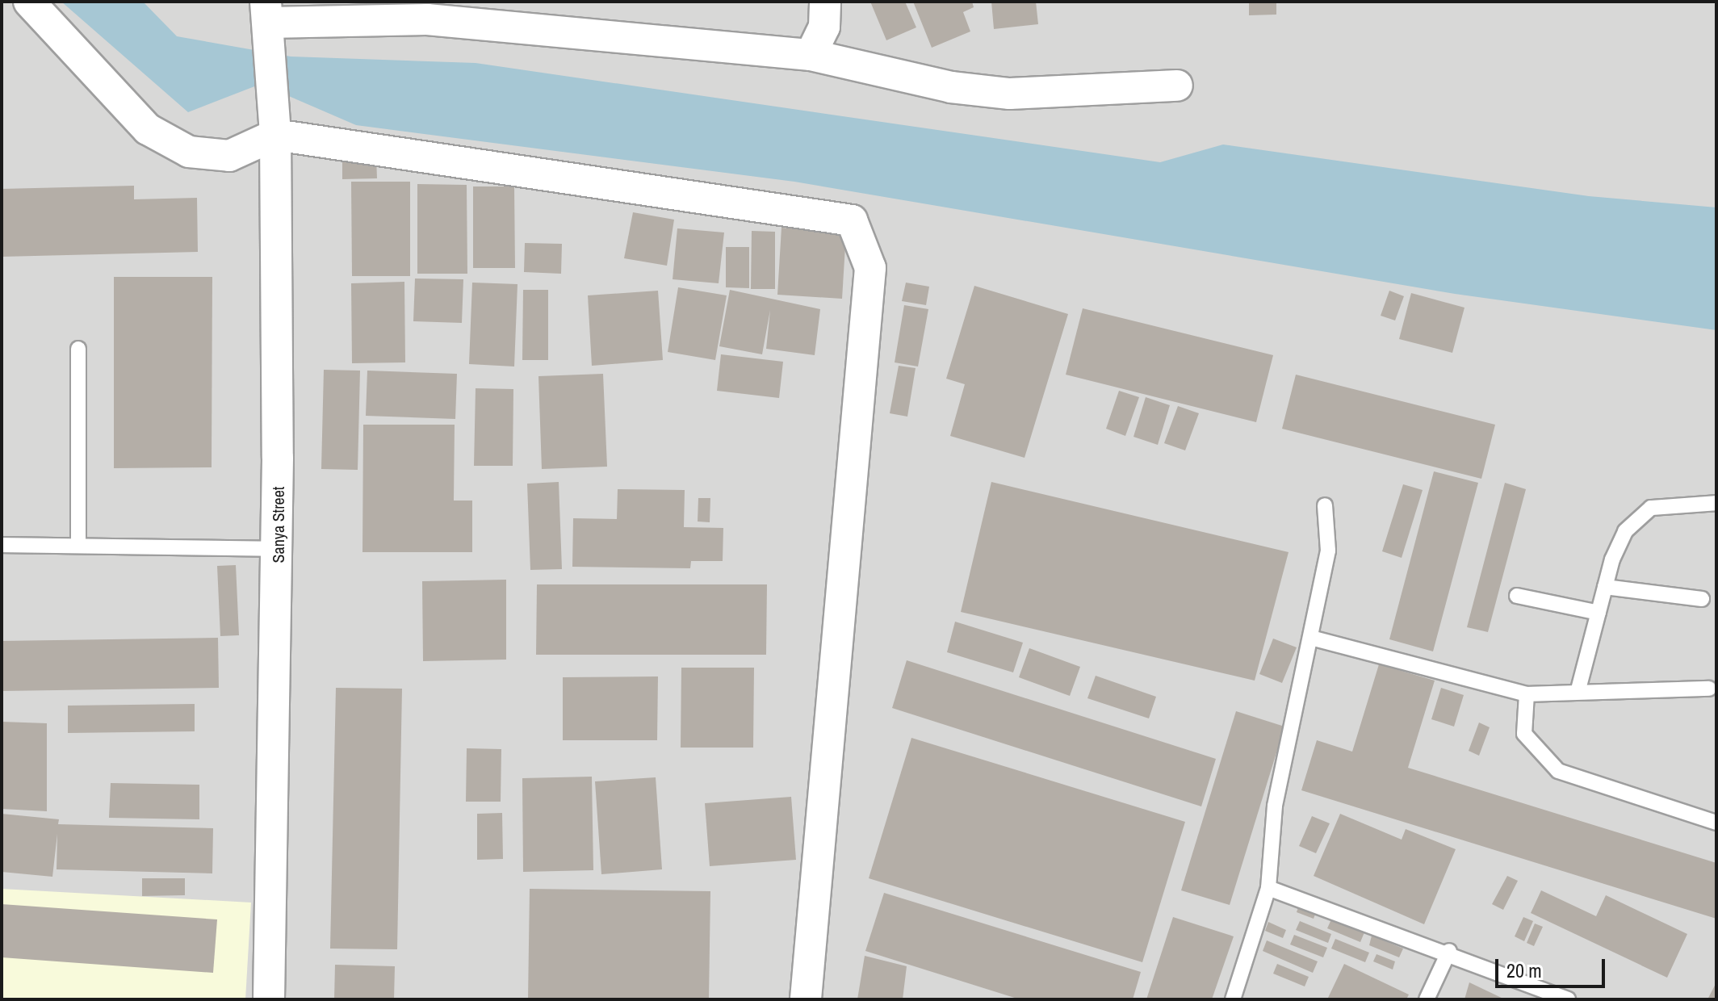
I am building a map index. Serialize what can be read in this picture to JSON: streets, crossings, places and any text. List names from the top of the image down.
{
  "streets": {
    "street": ["Sanya Street"]
  },
  "scale_bar": "20 m"
}
